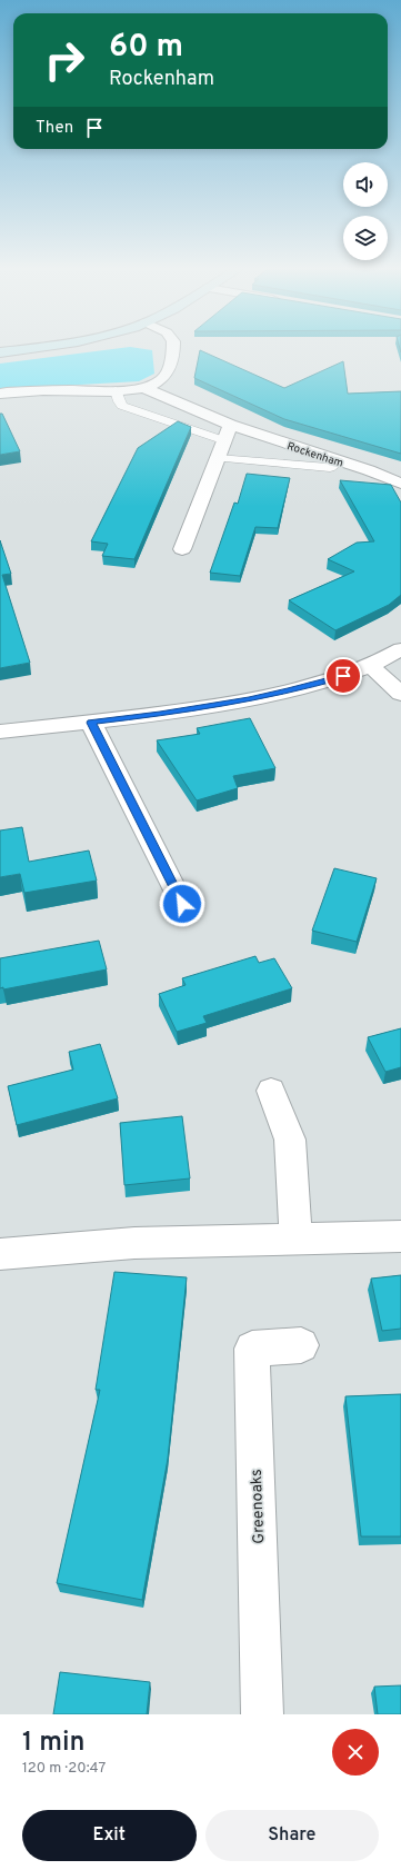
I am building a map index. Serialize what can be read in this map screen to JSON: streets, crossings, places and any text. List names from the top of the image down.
{
  "streets": {
    "street": ["Rockenham", "Greenoaks"]
  },
  "page": {
    "turn": ["60 m", "Rockenham"],
    "then": "Then",
    "heading": ["1 min", "120 m · 20:47"],
    "buttons": ["Exit", "Share"]
  }
}
